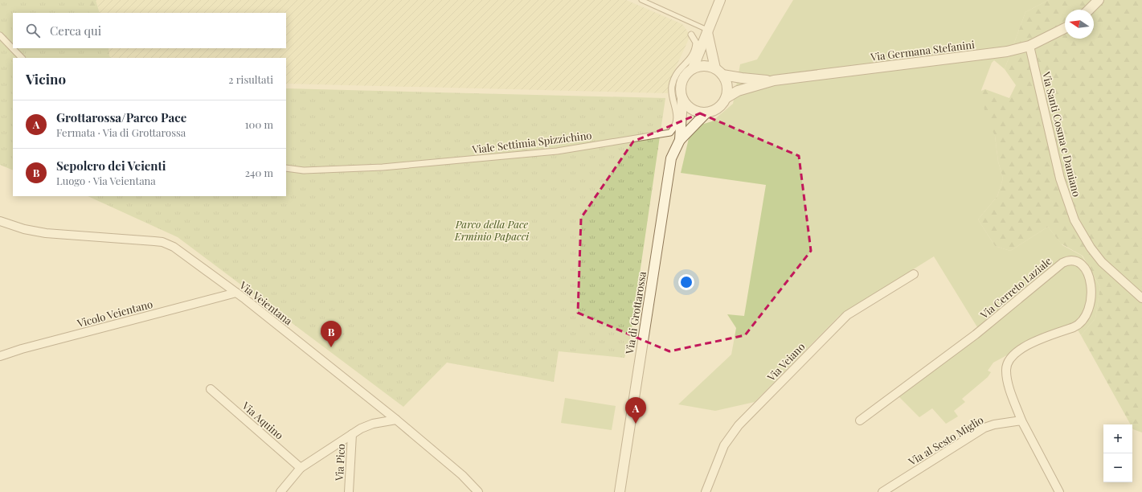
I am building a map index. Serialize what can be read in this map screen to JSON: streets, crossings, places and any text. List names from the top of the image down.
{
  "streets": {
    "street": [
      "Via Germana Stefanini",
      "Via Santi Cosma e Damiano",
      "Viale Settimia Spizzichino",
      "Via Cerreto Laziale",
      "Via Veientana",
      "Via di Grottarossa",
      "Vicolo Veientano",
      "Via Veiano",
      "Via Aquino",
      "Via al Sesto Miglio",
      "Via Pico"
    ]
  },
  "crossings": [
    ["Via Germana Stefanini", "Via Santi Cosma e Damiano"],
    ["Via Germana Stefanini", "Via di Grottarossa"],
    ["Via Cerreto Laziale", "Via al Sesto Miglio"],
    ["Via Veientana", "Vicolo Veientano"]
  ],
  "parks": ["Parco della Pace Erminio Papacci"],
  "north": "left",
  "page": {
    "search": "Cerca qui",
    "heading": ["Vicino", "2 risultati"],
    "list": [
      {
        "mark": "A",
        "name": "Grottarossa/Parco Pace",
        "note": "Fermata · Via di Grottarossa",
        "value": "100 m"
      },
      {
        "mark": "B",
        "name": "Sepolcro dei Veienti",
        "note": "Luogo · Via Veientana",
        "value": "240 m"
      }
    ],
    "pins": ["B", "A"],
    "map_buttons": ["+", "−"]
  }
}
